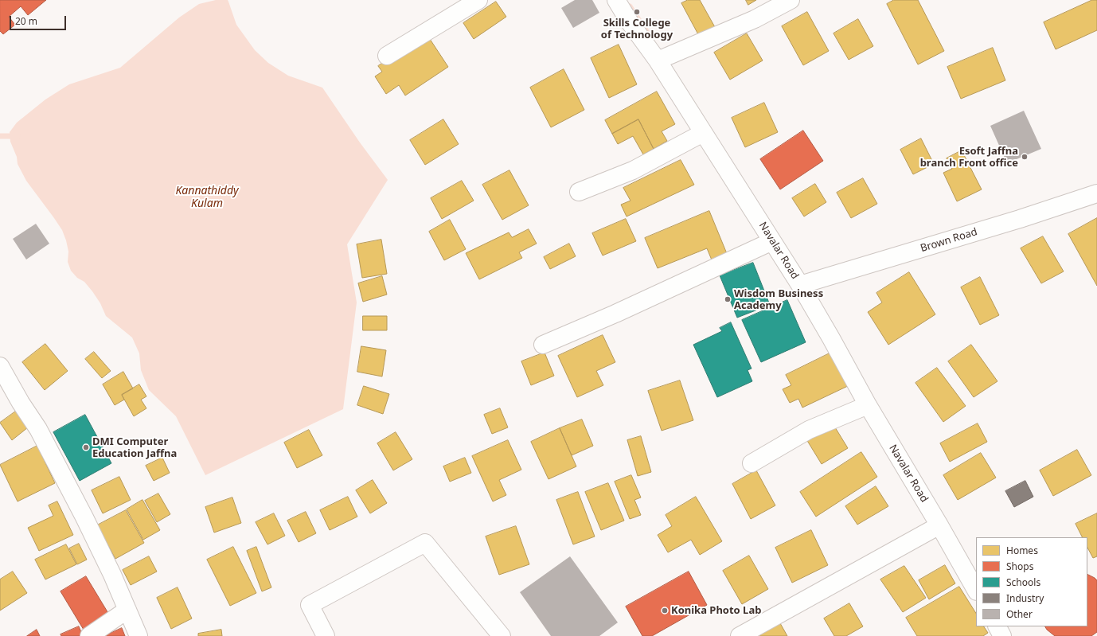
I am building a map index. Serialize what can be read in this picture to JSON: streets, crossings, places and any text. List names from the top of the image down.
{
  "streets": {
    "street": ["Brown Road", "Navalar Road"]
  },
  "crossings": [
    ["Brown Road", "Navalar Road"]
  ],
  "water": ["Kannathiddy Kulam"],
  "places": [
    "Skills College of Technology",
    "Esoft Jaffna branch Front office",
    "Wisdom Business Academy",
    "DMI Computer Education Jaffna",
    "Konika Photo Lab"
  ],
  "legend": [
    "Homes",
    "Shops",
    "Schools",
    "Industry",
    "Other"
  ],
  "scale_bar": "20 m"
}
